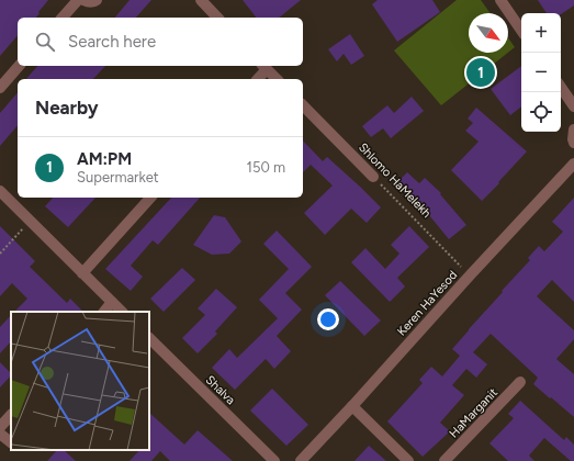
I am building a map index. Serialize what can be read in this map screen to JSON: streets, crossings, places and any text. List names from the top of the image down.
{
  "streets": {
    "street": [
      "Shlomo HaMelekh",
      "Keren HaYesod",
      "Shalva",
      "HaMarganit"
    ]
  },
  "crossings": [
    ["Shlomo HaMelekh", "Keren HaYesod"]
  ],
  "north": "bottom right",
  "page": {
    "map_buttons": ["+", "−"],
    "search": "Search here",
    "pins": "1",
    "heading": "Nearby",
    "list": [
      {
        "mark": "1",
        "name": "AM:PM",
        "note": "Supermarket",
        "value": "150 m"
      }
    ]
  }
}
